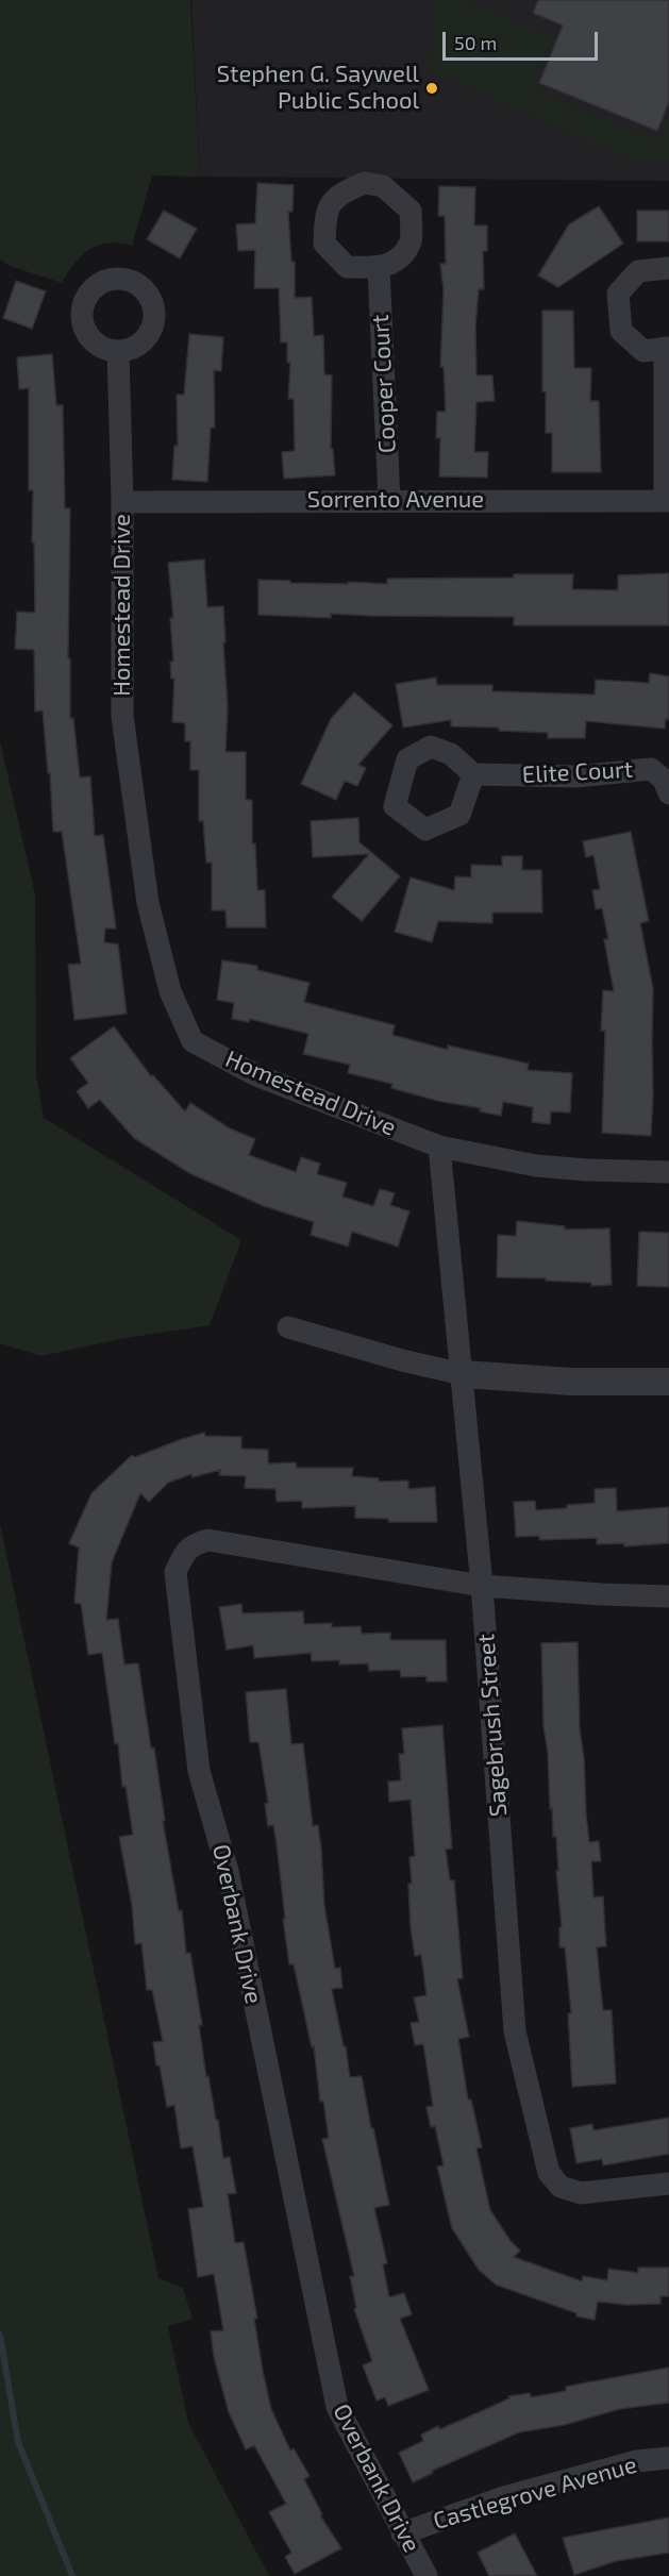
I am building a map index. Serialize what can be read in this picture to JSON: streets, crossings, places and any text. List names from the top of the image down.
{
  "streets": {
    "street": [
      "Cooper Court",
      "Sorrento Avenue",
      "Homestead Drive",
      "Elite Court",
      "Sagebrush Street",
      "Overbank Drive",
      "Castlegrove Avenue"
    ]
  },
  "crossings": [
    ["Cooper Court", "Sorrento Avenue"],
    ["Sorrento Avenue", "Homestead Drive"],
    ["Homestead Drive", "Sagebrush Street"],
    ["Sagebrush Street", "Overbank Drive"],
    ["Overbank Drive", "Castlegrove Avenue"]
  ],
  "places": ["Stephen G. Saywell Public School"],
  "scale_bar": "50 m"
}
